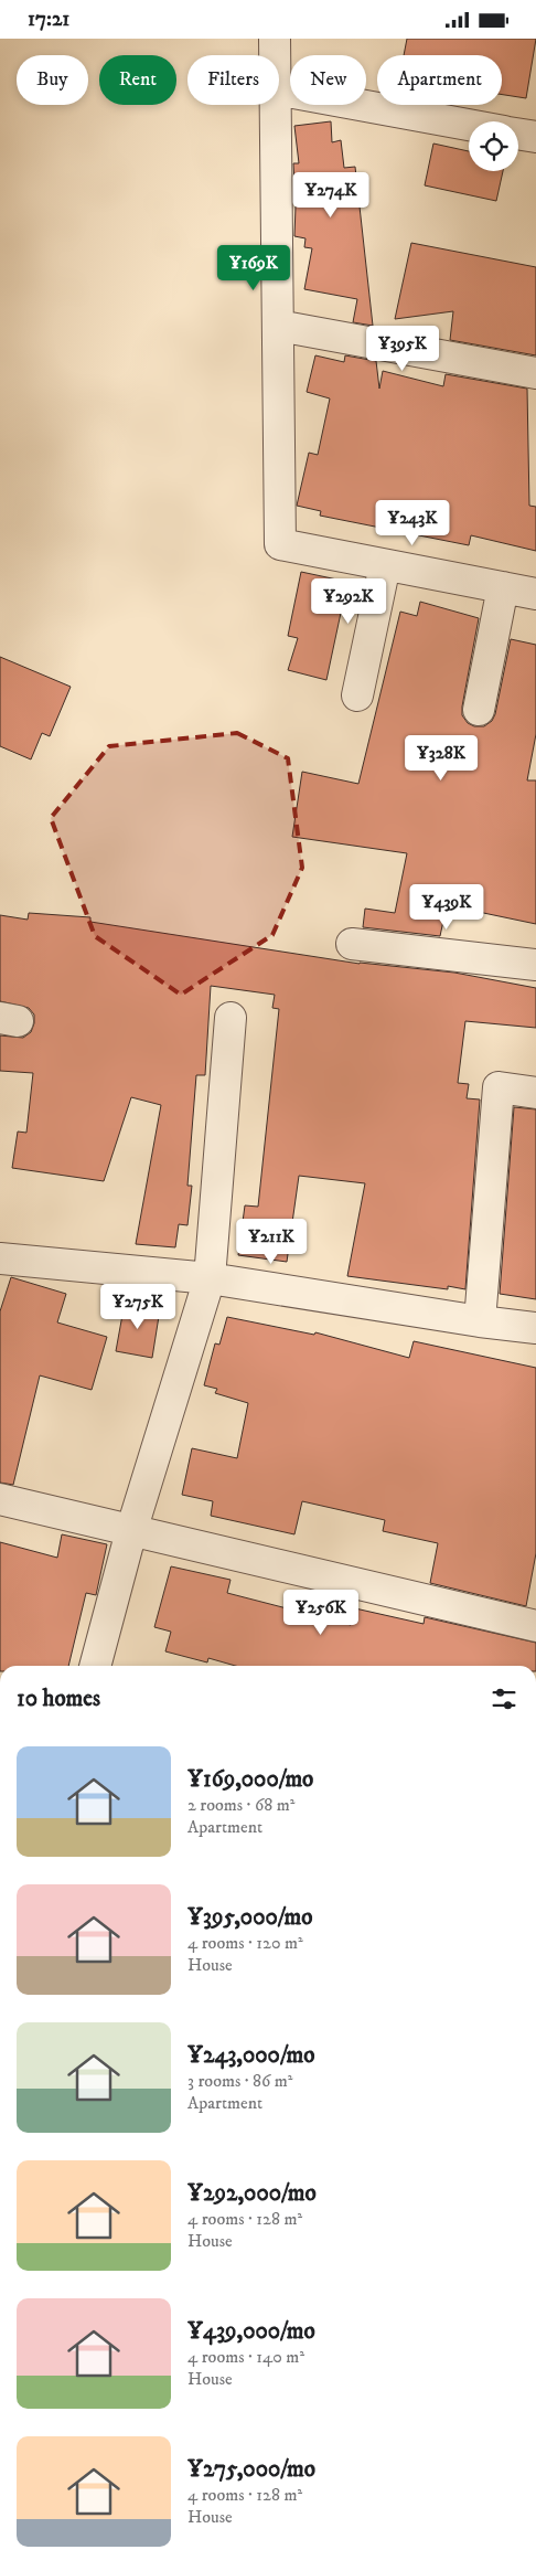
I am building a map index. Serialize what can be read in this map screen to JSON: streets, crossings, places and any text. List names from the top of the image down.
{
  "page": {
    "status": "17:21",
    "chip": [
      "Buy",
      "Rent",
      "Filters",
      "New",
      "Apartment"
    ],
    "price": [
      "¥274K",
      "¥169K",
      "¥395K",
      "¥243K",
      "¥292K",
      "¥328K",
      "¥439K",
      "¥211K",
      "¥275K",
      "¥256K"
    ],
    "heading": "10 homes",
    "list": [
      {
        "name": "¥169,000/mo",
        "note": "2 rooms · 68 m² · Apartment"
      },
      {
        "name": "¥395,000/mo",
        "note": "4 rooms · 120 m² · House"
      },
      {
        "name": "¥243,000/mo",
        "note": "3 rooms · 86 m² · Apartment"
      },
      {
        "name": "¥292,000/mo",
        "note": "4 rooms · 128 m² · House"
      },
      {
        "name": "¥439,000/mo",
        "note": "4 rooms · 140 m² · House"
      },
      {
        "name": "¥275,000/mo",
        "note": "4 rooms · 128 m² · House"
      }
    ]
  }
}
